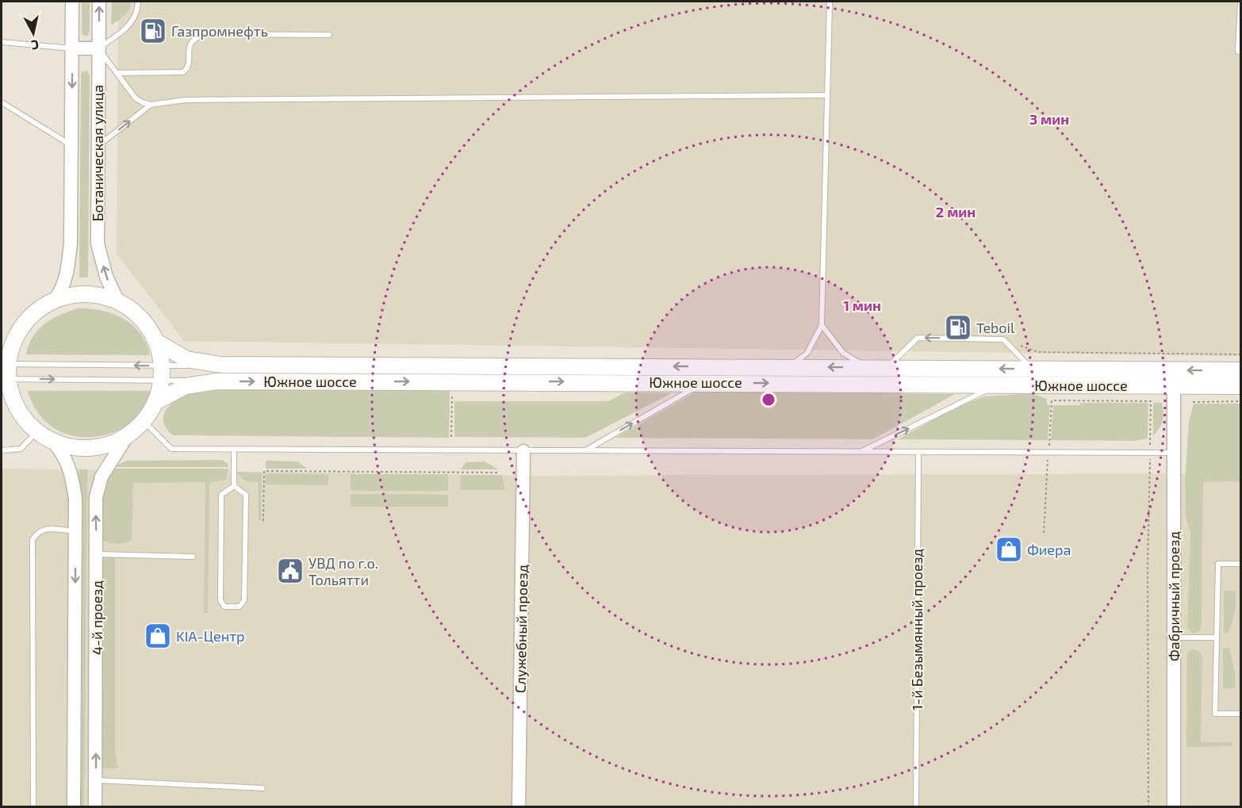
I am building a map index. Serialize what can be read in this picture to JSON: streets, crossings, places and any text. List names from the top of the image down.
{
  "streets": {
    "main road": [
      "Ботаническая улица",
      "Южное шоссе",
      "Фабричный проезд",
      "4-й проезд",
      "Служебный проезд"
    ],
    "lane": ["1-й Безымянный проезд"]
  },
  "crossings": [
    ["Ботаническая улица", "Южное шоссе"],
    ["Ботаническая улица", "4-й проезд"],
    ["Южное шоссе", "Фабричный проезд"],
    ["Южное шоссе", "4-й проезд"]
  ],
  "places": {
    "fuel station": ["Газпромнефть", "Teboil"],
    "shop": ["Фиера", "KIA-Центр"],
    "public building": ["УВД по г.о. Тольятти"]
  },
  "north": "bottom",
  "rings": ["3 мин", "2 мин", "1 мин"]
}
